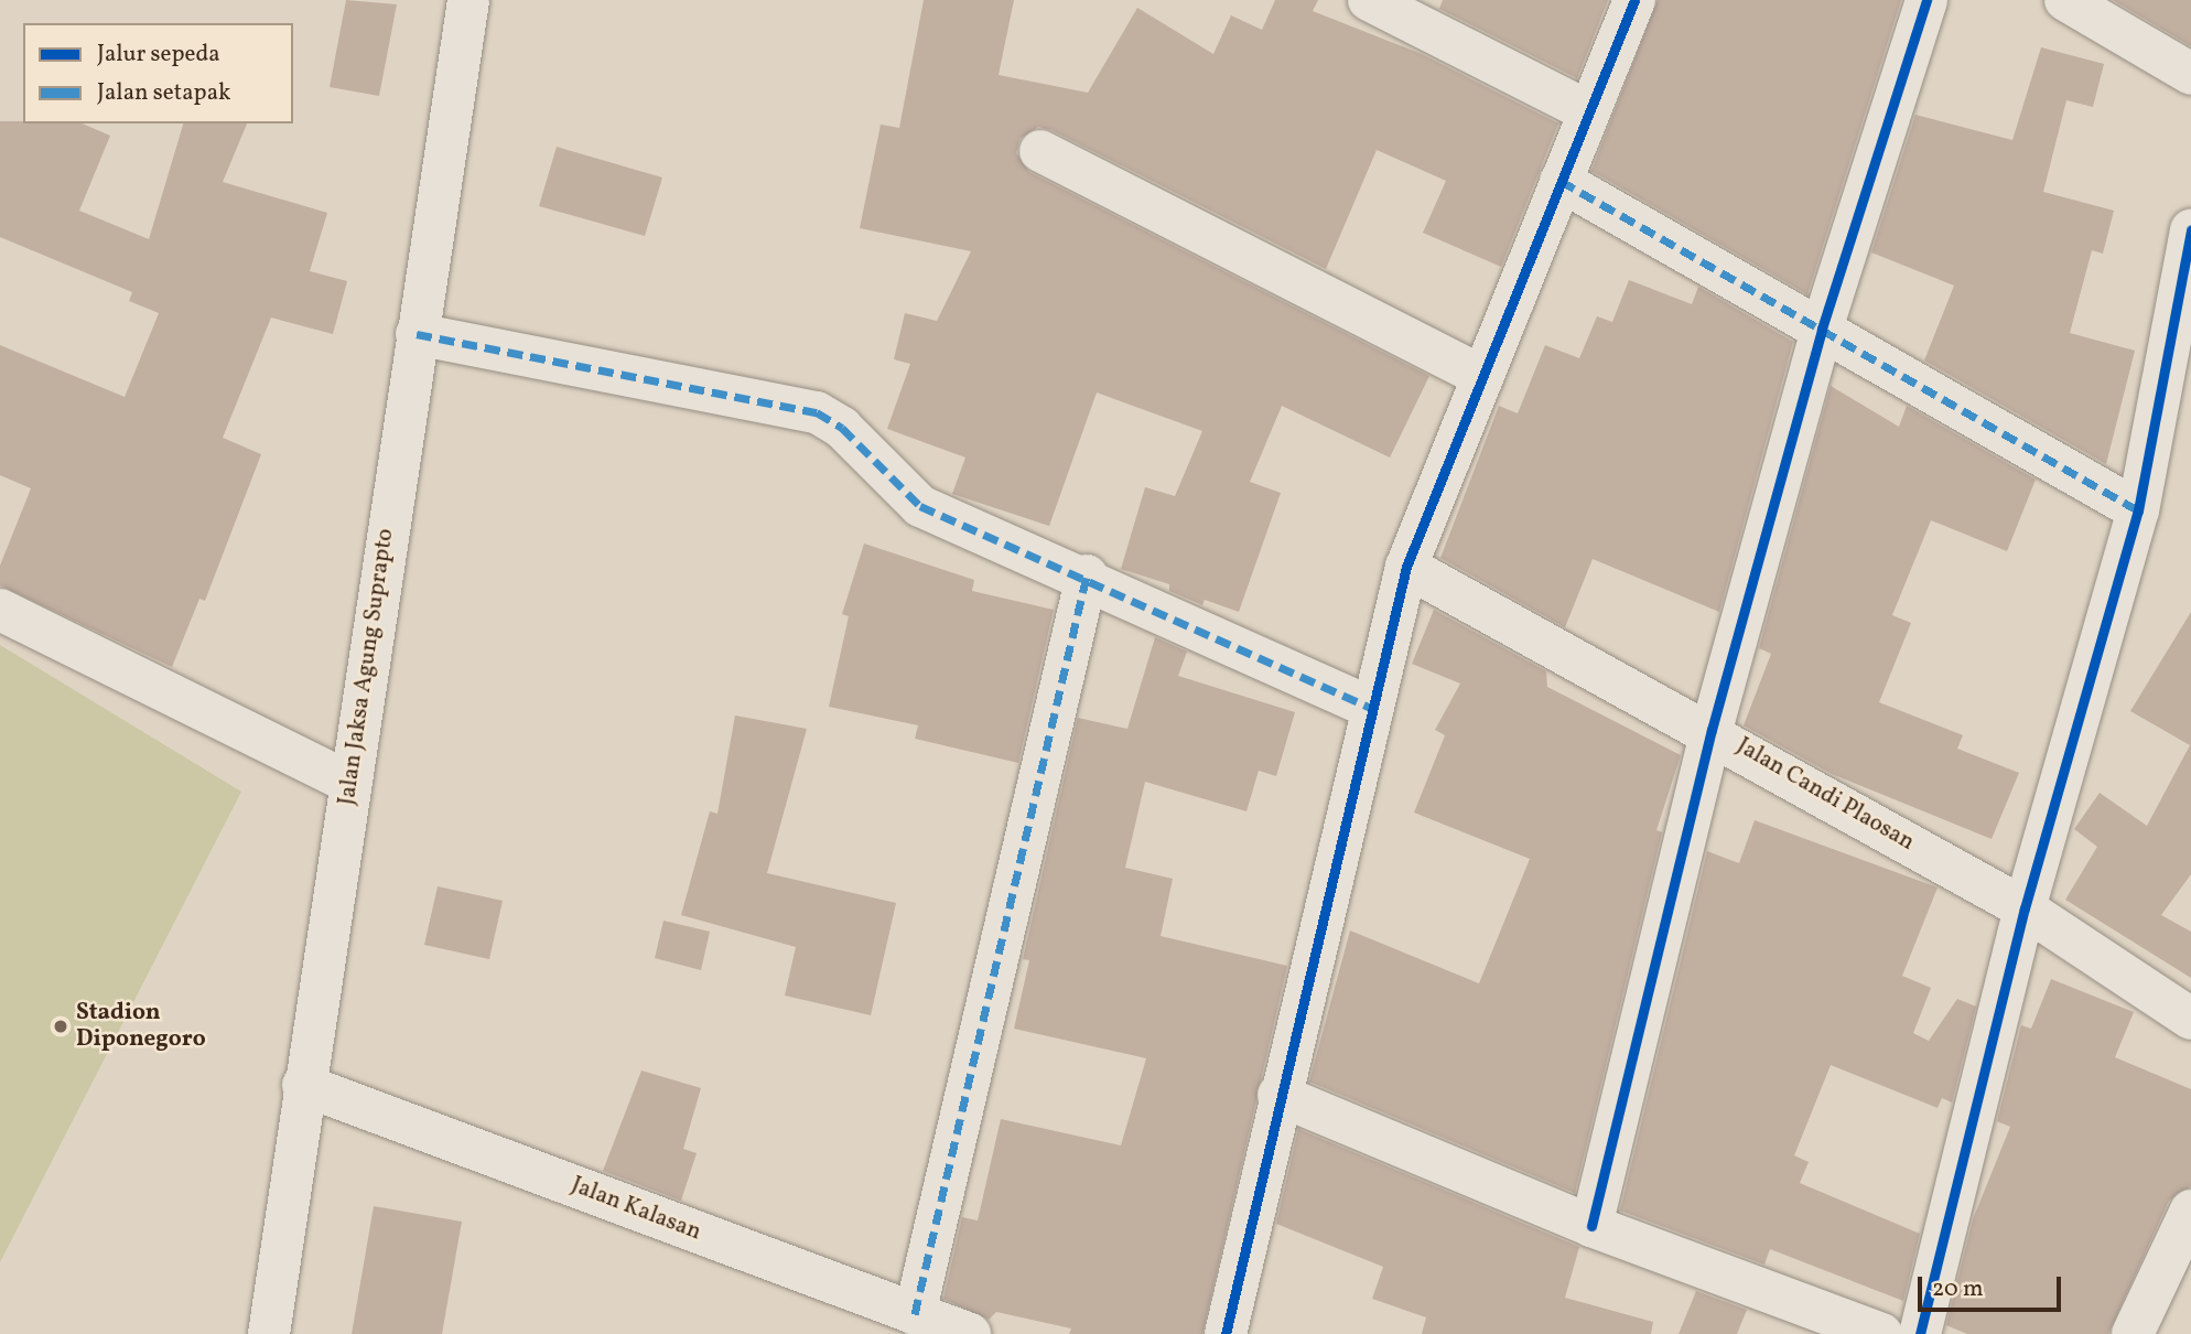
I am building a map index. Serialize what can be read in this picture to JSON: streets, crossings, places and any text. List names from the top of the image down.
{
  "streets": {
    "street": ["Jalan Jaksa Agung Suprapto", "Jalan Candi Plaosan", "Jalan Kalasan"]
  },
  "crossings": [
    ["Jalan Jaksa Agung Suprapto", "Jalan Kalasan"]
  ],
  "places": ["Stadion Diponegoro"],
  "legend": ["Jalur sepeda", "Jalan setapak"],
  "scale_bar": "20 m"
}
